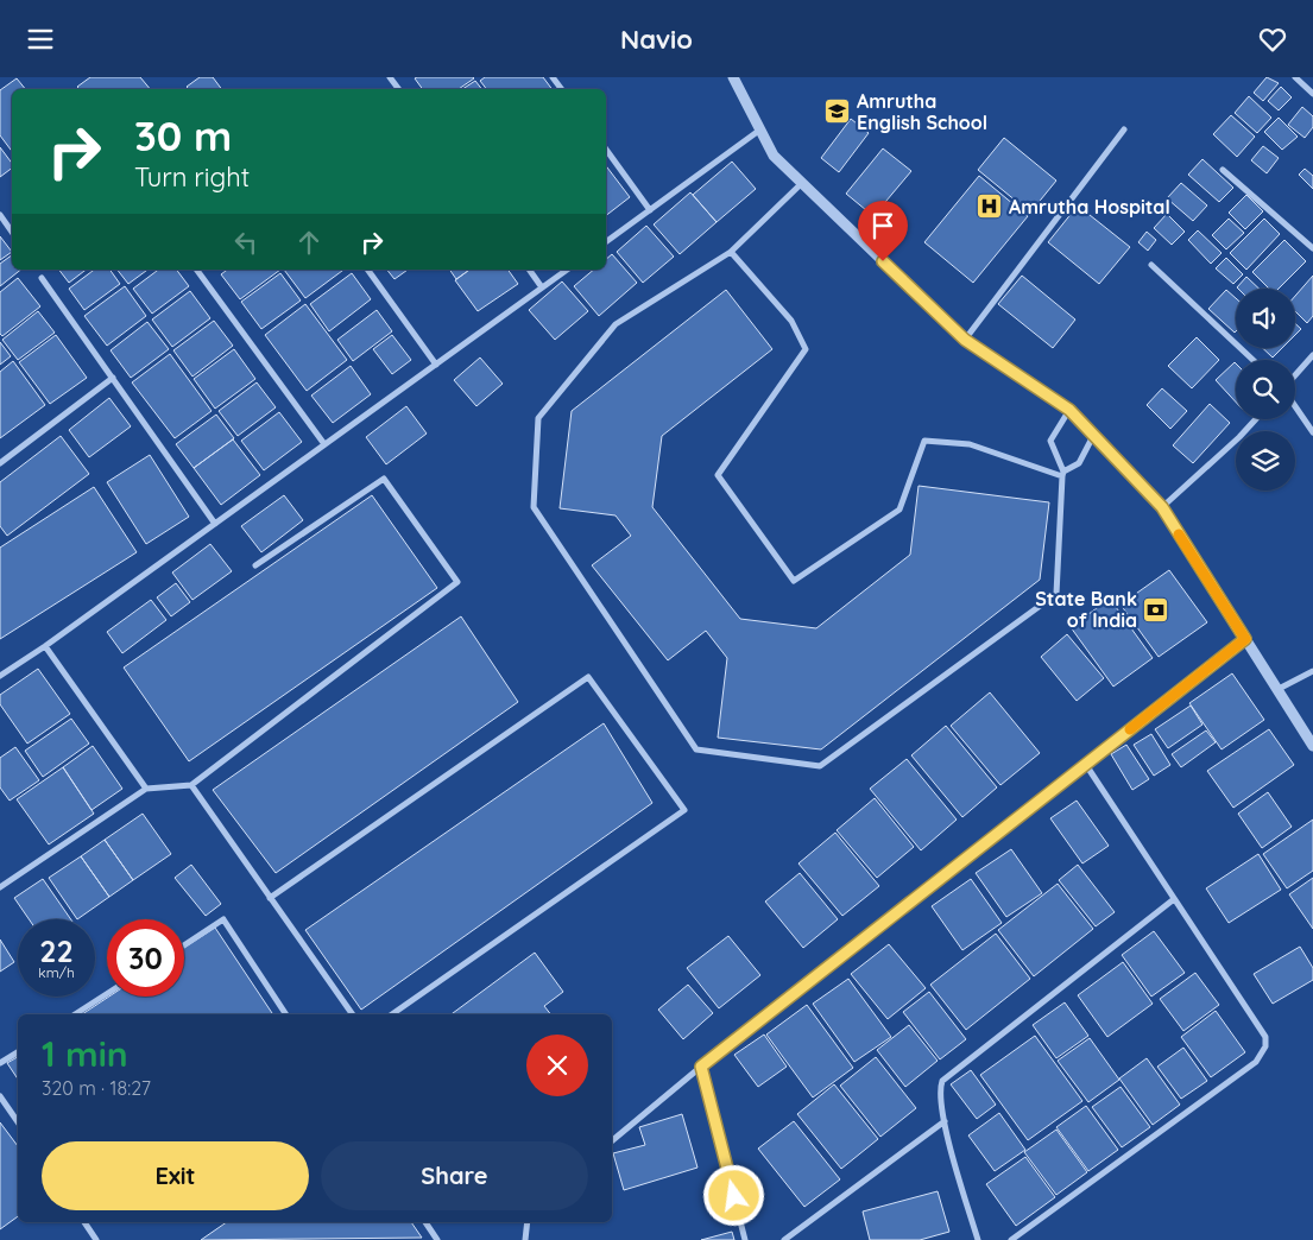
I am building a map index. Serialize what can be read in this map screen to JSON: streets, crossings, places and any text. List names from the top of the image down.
{
  "places": {
    "school or university": ["Amrutha English School"],
    "hospital": ["Amrutha Hospital"],
    "bank": ["State Bank of India"]
  },
  "page": {
    "header": "Navio",
    "turn": ["30 m", "Turn right"],
    "speed": "22 km/h",
    "limit": "30",
    "heading": ["1 min", "320 m · 18:27"],
    "buttons": ["Exit", "Share"]
  }
}
